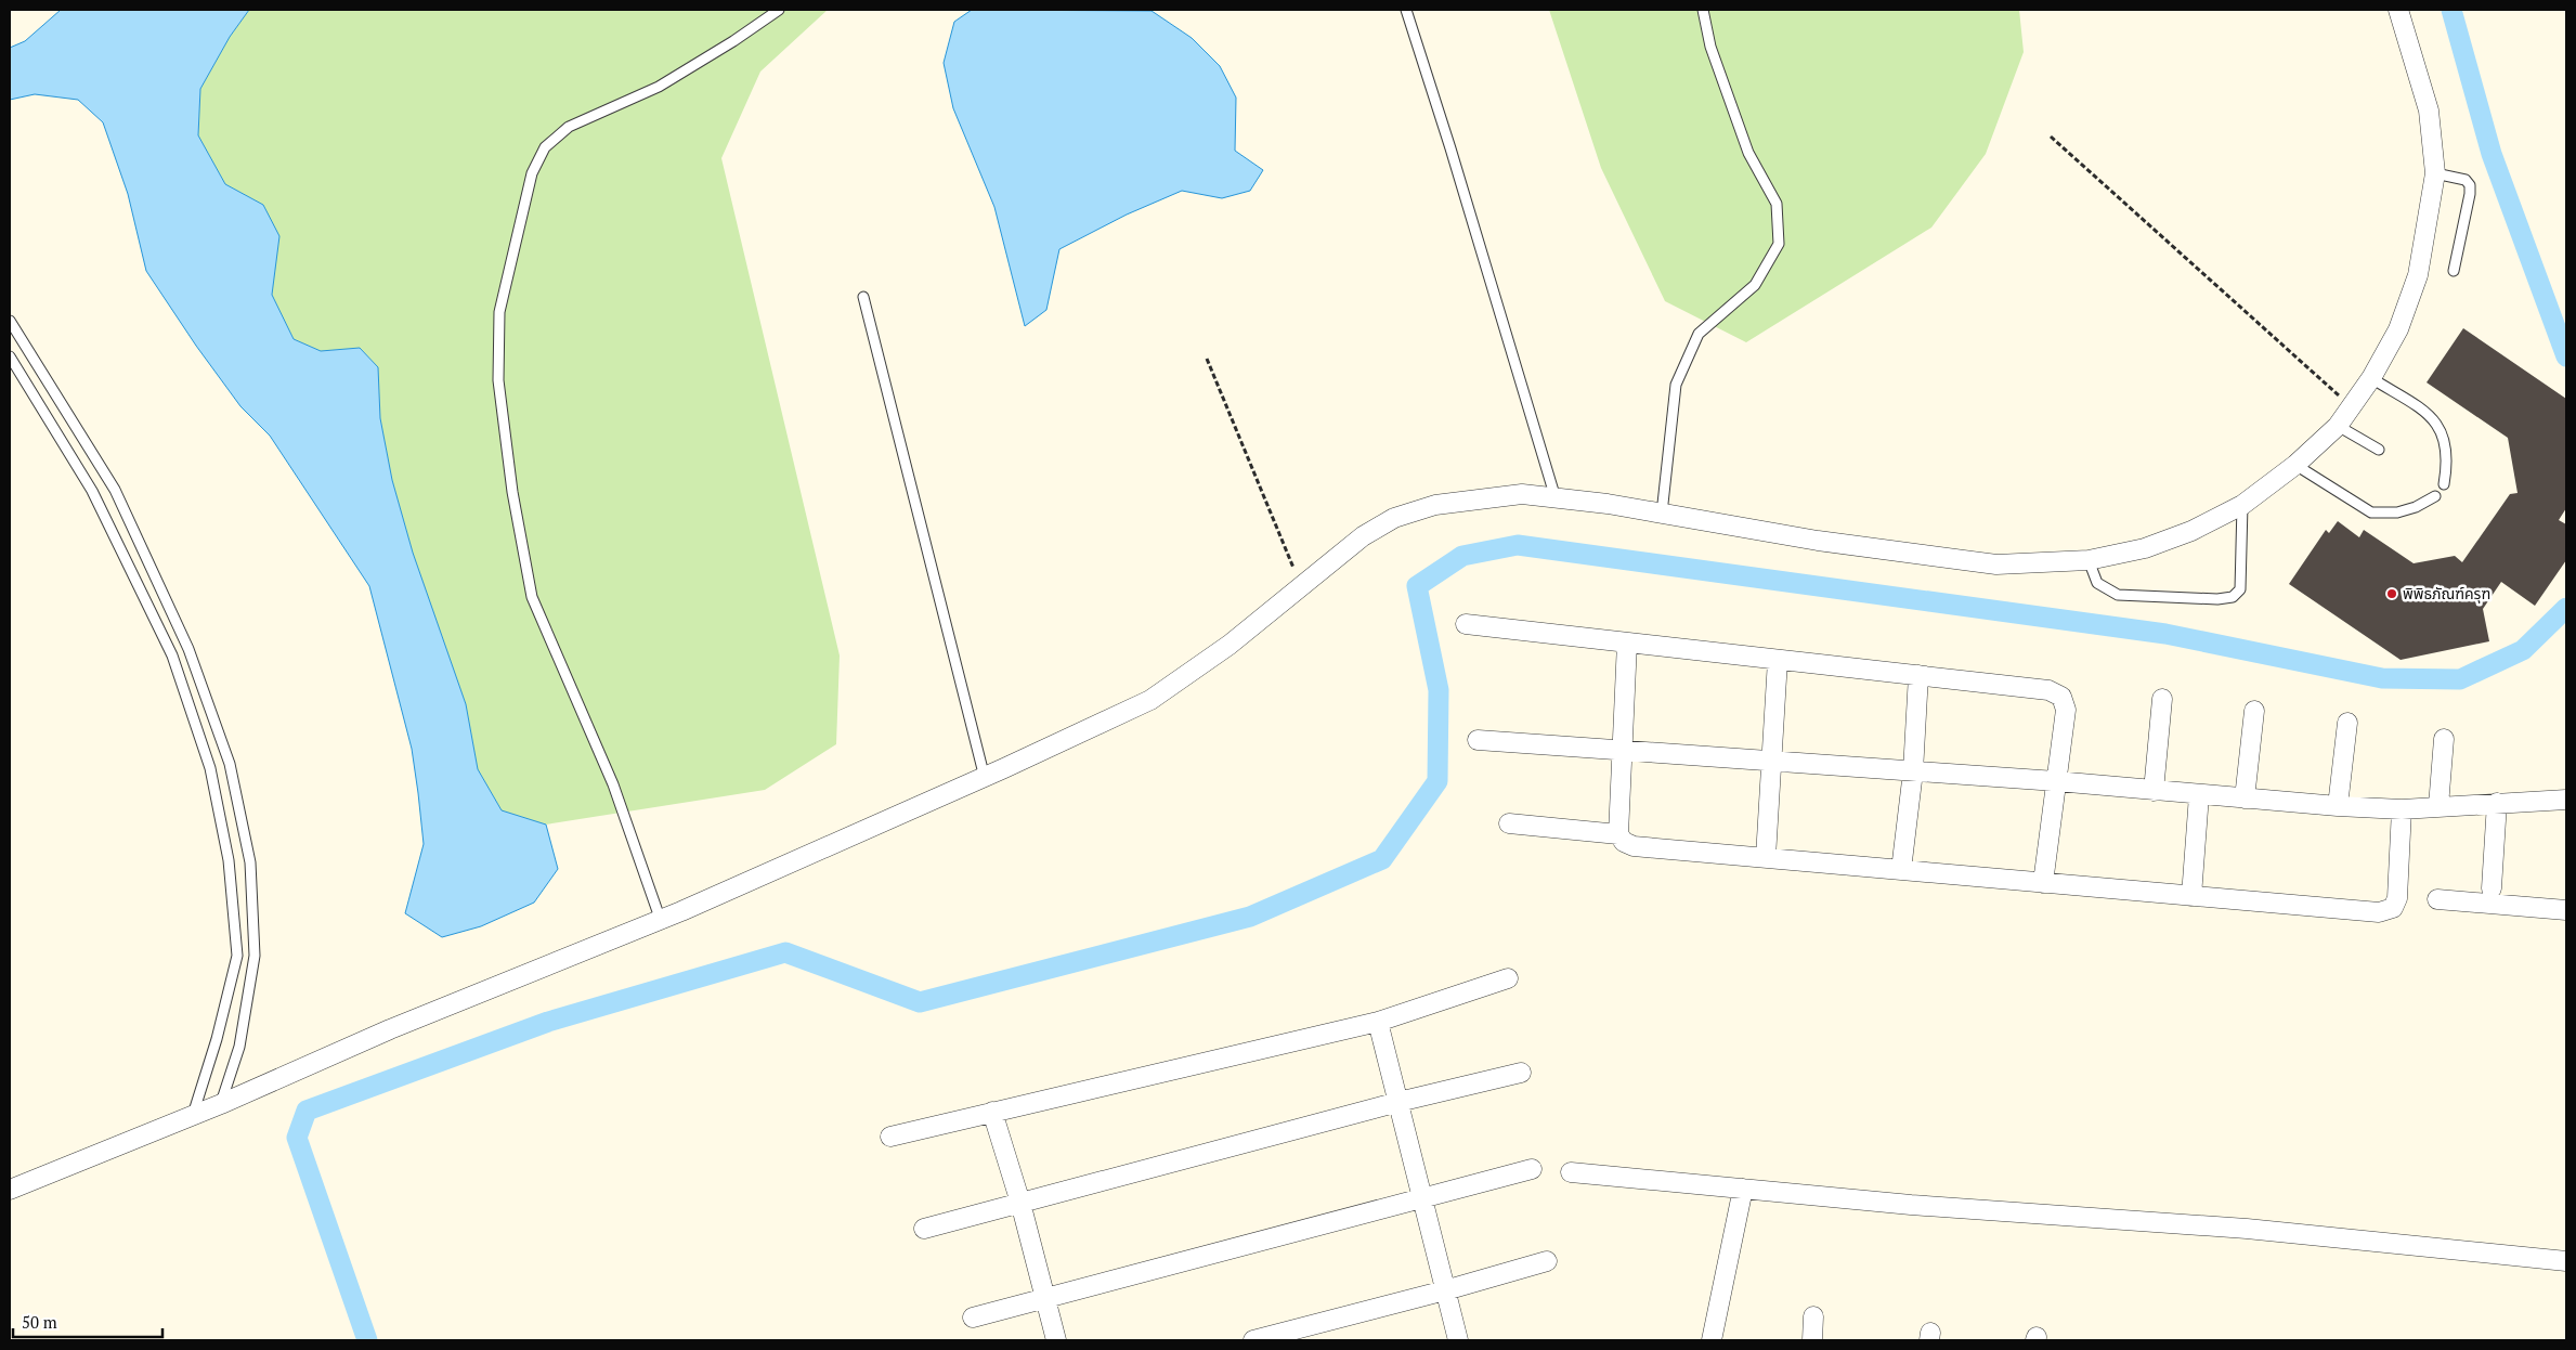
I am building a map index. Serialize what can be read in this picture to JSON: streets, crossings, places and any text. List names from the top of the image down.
{
  "places": ["พิพิธภัณฑ์ครุฑ"],
  "scale_bar": "50 m"
}
